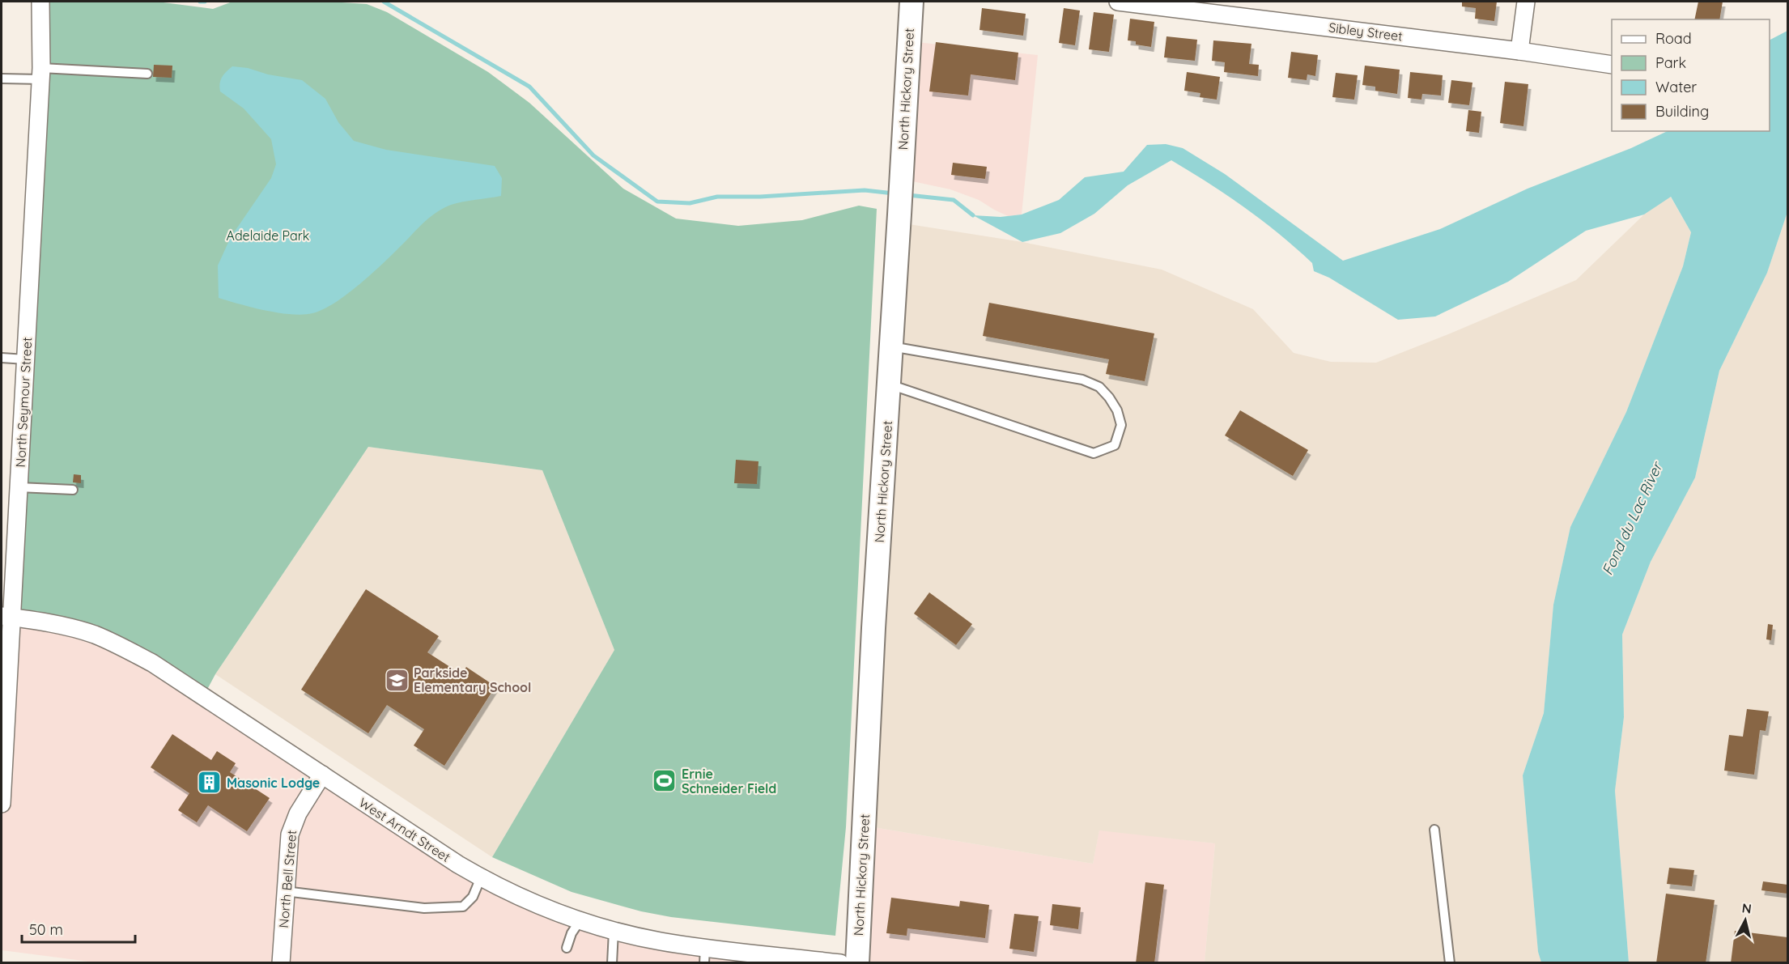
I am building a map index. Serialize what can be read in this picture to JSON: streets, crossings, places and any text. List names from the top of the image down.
{
  "streets": {
    "street": [
      "Sibley Street",
      "North Hickory Street",
      "North Seymour Street",
      "West Arndt Street",
      "North Bell Street"
    ]
  },
  "crossings": [
    ["North Seymour Street", "West Arndt Street"],
    ["West Arndt Street", "North Bell Street"]
  ],
  "water": ["Fond du Lac River"],
  "parks": ["Adelaide Park"],
  "places": {
    "school or university": ["Parkside Elementary School"],
    "sports": ["Ernie Schneider Field"],
    "building": ["Masonic Lodge"]
  },
  "legend": [
    "Road",
    "Park",
    "Water",
    "Building"
  ],
  "scale_bar": "50 m",
  "north": "top"
}
